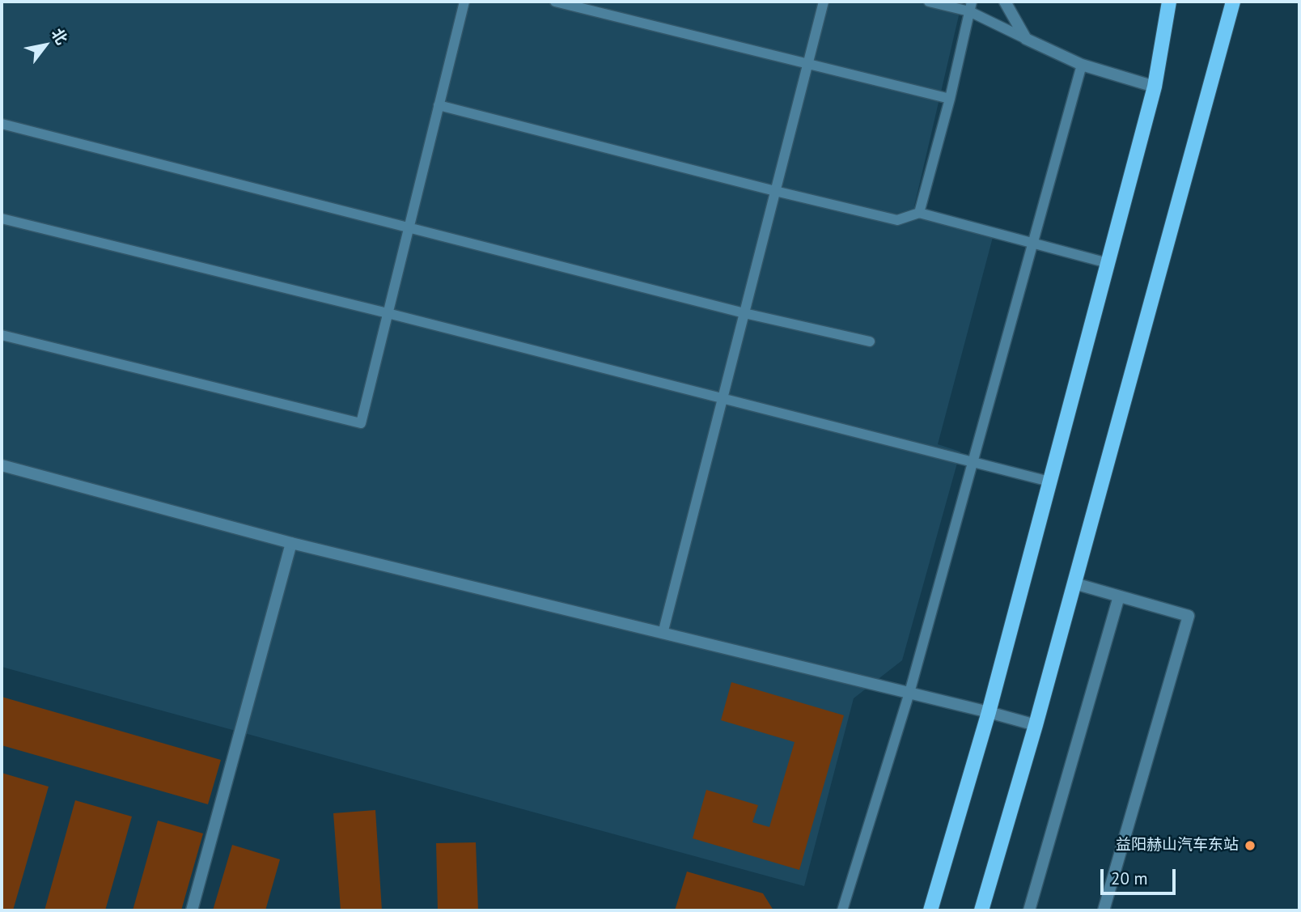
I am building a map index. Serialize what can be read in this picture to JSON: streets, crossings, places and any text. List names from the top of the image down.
{
  "places": ["益阳赫山汽车东站"],
  "scale_bar": "20 m",
  "north": "top right"
}
